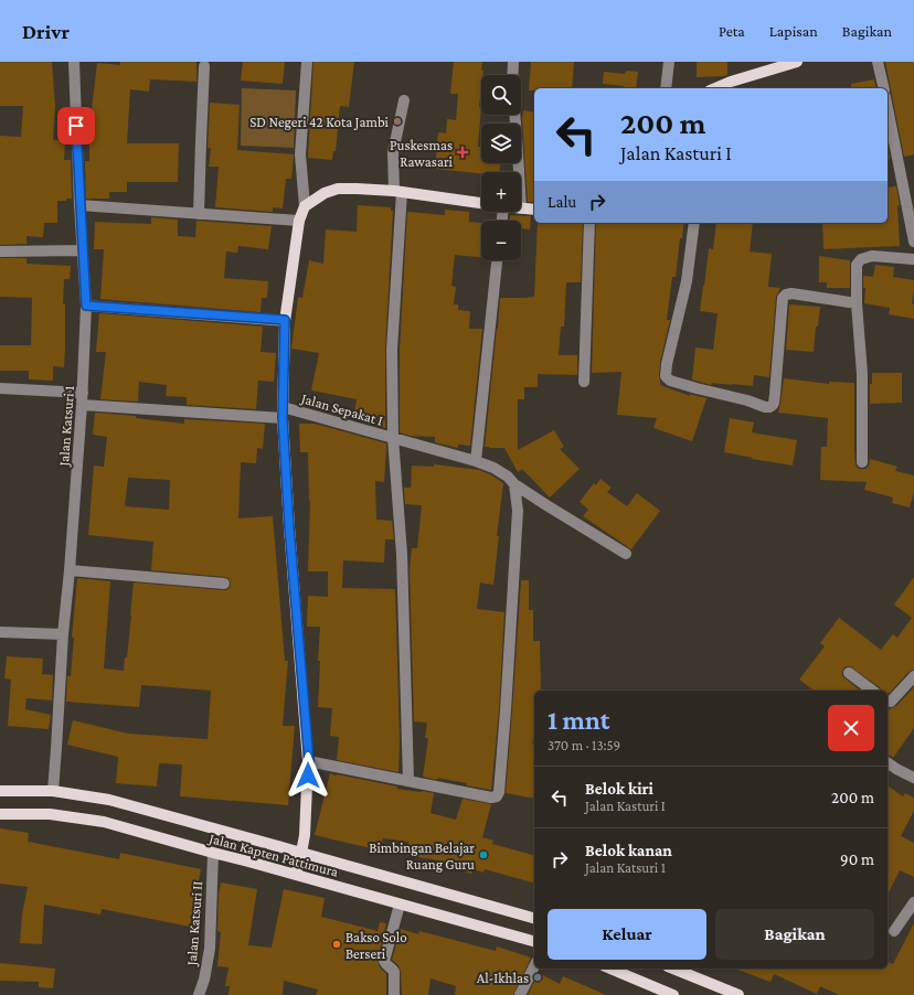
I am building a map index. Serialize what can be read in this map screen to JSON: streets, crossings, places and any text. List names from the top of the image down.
{
  "streets": {
    "main road": ["Jalan Kapten Pattimura"],
    "street": ["Jalan Sepakat I", "Jalan Katsuri 1", "Jalan Katsuri II"]
  },
  "crossings": [
    ["Jalan Sepakat I", "Jalan Katsuri 1"],
    ["Jalan Katsuri 1", "Jalan Kapten Pattimura"],
    ["Jalan Kapten Pattimura", "Jalan Katsuri II"]
  ],
  "places": {
    "other": [
      "SD Negeri 42 Kota Jambi",
      "Bimbingan Belajar Ruang Guru",
      "Bakso Solo Berseri",
      "Al-Ikhlas"
    ],
    "health": ["Puskesmas Rawasari"]
  },
  "page": {
    "header": "Drivr",
    "nav": ["Peta", "Lapisan", "Bagikan"],
    "map_buttons": ["+", "−"],
    "turn": ["200 m", "Jalan Kasturi I"],
    "then": "Lalu",
    "heading": ["1 mnt", "370 m · 13:59"],
    "list": [
      {
        "name": "Belok kiri",
        "note": "Jalan Kasturi I",
        "value": "200 m"
      },
      {
        "name": "Belok kanan",
        "note": "Jalan Katsuri 1",
        "value": "90 m"
      }
    ],
    "buttons": ["Keluar", "Bagikan"]
  }
}
